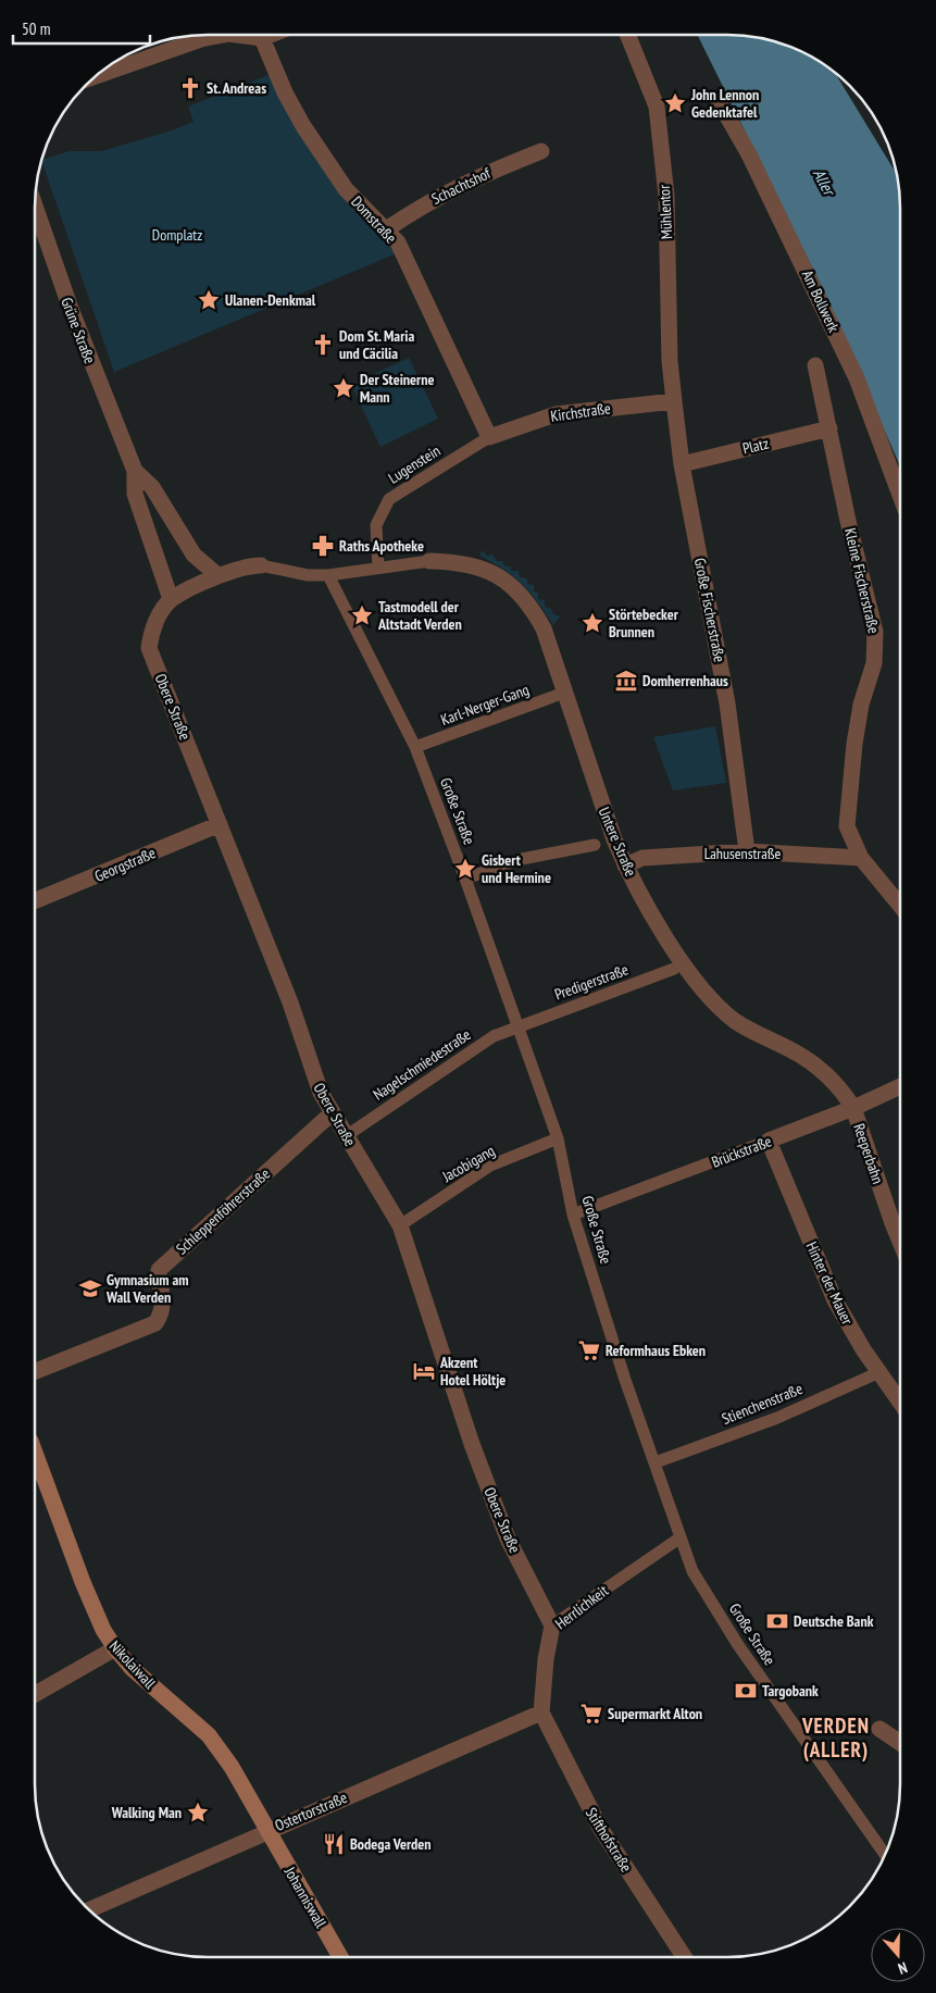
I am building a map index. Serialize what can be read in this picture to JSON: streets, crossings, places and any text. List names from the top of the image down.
{
  "streets": {
    "main road": ["Nikolaiwall", "Johanniswall"],
    "street": [
      "Schachtshof",
      "Mühlentor",
      "Domstraße",
      "Am Bollwerk",
      "Grüne Straße",
      "Kirchstraße",
      "Platz",
      "Lugenstein",
      "Kleine Fischerstraße",
      "Große Fischerstraße",
      "Karl-Nerger-Gang",
      "Obere Straße",
      "Große Straße",
      "Untere Straße",
      "Lahusenstraße",
      "Georgstraße",
      "Predigerstraße",
      "Nagelschmiedestraße",
      "Brückstraße",
      "Reeperbahn",
      "Jacobigang",
      "Schleppenföhrerstraße",
      "Hinter der Mauer",
      "Stienchenstraße",
      "Herrlichkeit",
      "Ostertorstraße",
      "Stifthofstraße"
    ]
  },
  "crossings": [
    ["Schachtshof", "Domstraße"],
    ["Mühlentor", "Kirchstraße"],
    ["Mühlentor", "Große Fischerstraße"],
    ["Domstraße", "Kirchstraße"],
    ["Domstraße", "Lugenstein"],
    ["Kirchstraße", "Lugenstein"],
    ["Kirchstraße", "Große Fischerstraße"],
    ["Platz", "Kleine Fischerstraße"],
    ["Platz", "Große Fischerstraße"],
    ["Kleine Fischerstraße", "Lahusenstraße"],
    ["Große Fischerstraße", "Lahusenstraße"],
    ["Karl-Nerger-Gang", "Große Straße"],
    ["Karl-Nerger-Gang", "Untere Straße"],
    ["Obere Straße", "Georgstraße"],
    ["Obere Straße", "Nagelschmiedestraße"],
    ["Obere Straße", "Jacobigang"],
    ["Obere Straße", "Schleppenföhrerstraße"],
    ["Obere Straße", "Herrlichkeit"],
    ["Große Straße", "Predigerstraße"],
    ["Große Straße", "Nagelschmiedestraße"],
    ["Große Straße", "Brückstraße"],
    ["Große Straße", "Jacobigang"],
    ["Große Straße", "Stienchenstraße"],
    ["Große Straße", "Herrlichkeit"],
    ["Untere Straße", "Lahusenstraße"],
    ["Untere Straße", "Brückstraße"],
    ["Untere Straße", "Reeperbahn"],
    ["Predigerstraße", "Nagelschmiedestraße"],
    ["Brückstraße", "Reeperbahn"],
    ["Brückstraße", "Hinter der Mauer"],
    ["Hinter der Mauer", "Stienchenstraße"],
    ["Herrlichkeit", "Ostertorstraße"],
    ["Herrlichkeit", "Stifthofstraße"],
    ["Nikolaiwall", "Ostertorstraße"],
    ["Nikolaiwall", "Johanniswall"],
    ["Ostertorstraße", "Stifthofstraße"],
    ["Ostertorstraße", "Johanniswall"]
  ],
  "districts": ["VERDEN (ALLER)"],
  "water": ["Aller"],
  "parks": ["Domplatz"],
  "places": {
    "church": ["St. Andreas", "Dom St. Maria und Cäcilia"],
    "place": [
      "John Lennon Gedenktafel",
      "Ulanen-Denkmal",
      "Der Steinerne Mann",
      "Tastmodell der Altstadt Verden",
      "Störtebecker Brunnen",
      "Gisbert und Hermine",
      "Walking Man"
    ],
    "pharmacy": ["Raths Apotheke"],
    "museum": ["Domherrenhaus"],
    "school or university": ["Gymnasium am Wall Verden"],
    "supermarket": ["Reformhaus Ebken", "Supermarkt Alton"],
    "hotel": ["Akzent Hotel Höltje"],
    "bank": ["Deutsche Bank", "Targobank"],
    "restaurant": ["Bodega Verden"]
  },
  "scale_bar": "50 m",
  "north": "bottom"
}
